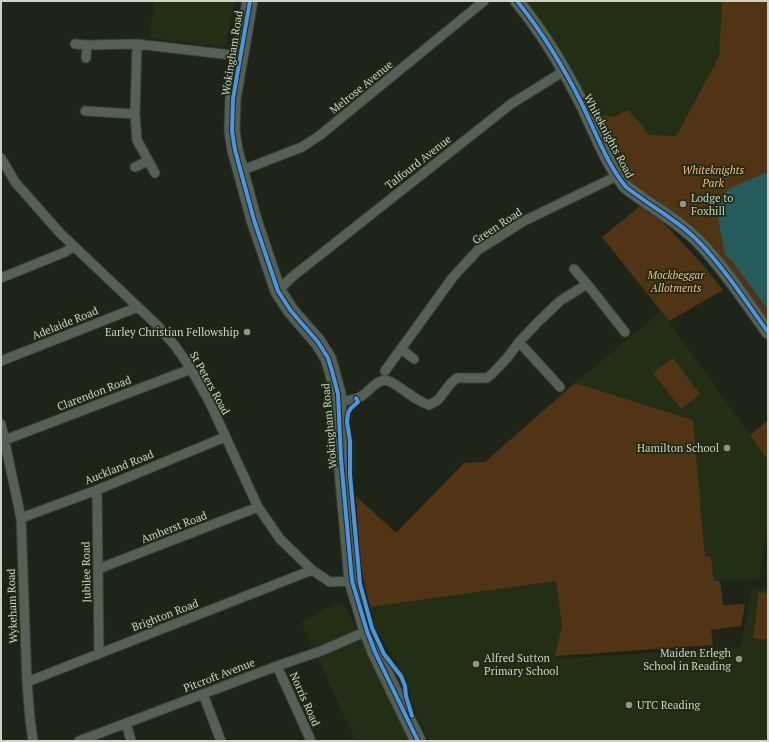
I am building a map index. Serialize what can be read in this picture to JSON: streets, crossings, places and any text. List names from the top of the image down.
{
  "streets": {
    "main road": ["Wokingham Road"],
    "street": [
      "Melrose Avenue",
      "Whiteknights Road",
      "Talfourd Avenue",
      "Green Road",
      "Adelaide Road",
      "St Peters Road",
      "Clarendon Road",
      "Auckland Road",
      "Amherst Road",
      "Jubilee Road",
      "Wykeham Road",
      "Brighton Road",
      "Pitcroft Avenue",
      "Norris Road"
    ]
  },
  "crossings": [
    ["Wokingham Road", "Melrose Avenue"],
    ["Wokingham Road", "Talfourd Avenue"],
    ["Wokingham Road", "St Peters Road"],
    ["Wokingham Road", "Pitcroft Avenue"],
    ["Whiteknights Road", "Talfourd Avenue"],
    ["Whiteknights Road", "Green Road"],
    ["Adelaide Road", "St Peters Road"],
    ["St Peters Road", "Clarendon Road"],
    ["St Peters Road", "Auckland Road"],
    ["St Peters Road", "Amherst Road"],
    ["St Peters Road", "Brighton Road"],
    ["Clarendon Road", "Wykeham Road"],
    ["Auckland Road", "Jubilee Road"],
    ["Auckland Road", "Wykeham Road"],
    ["Amherst Road", "Jubilee Road"],
    ["Jubilee Road", "Brighton Road"],
    ["Wykeham Road", "Brighton Road"],
    ["Pitcroft Avenue", "Norris Road"]
  ],
  "parks": ["Whiteknights Park", "Mockbeggar Allotments"],
  "places": [
    "Lodge to Foxhill",
    "Earley Christian Fellowship",
    "Hamilton School",
    "Maiden Erlegh School in Reading",
    "Alfred Sutton Primary School",
    "UTC Reading"
  ]
}
